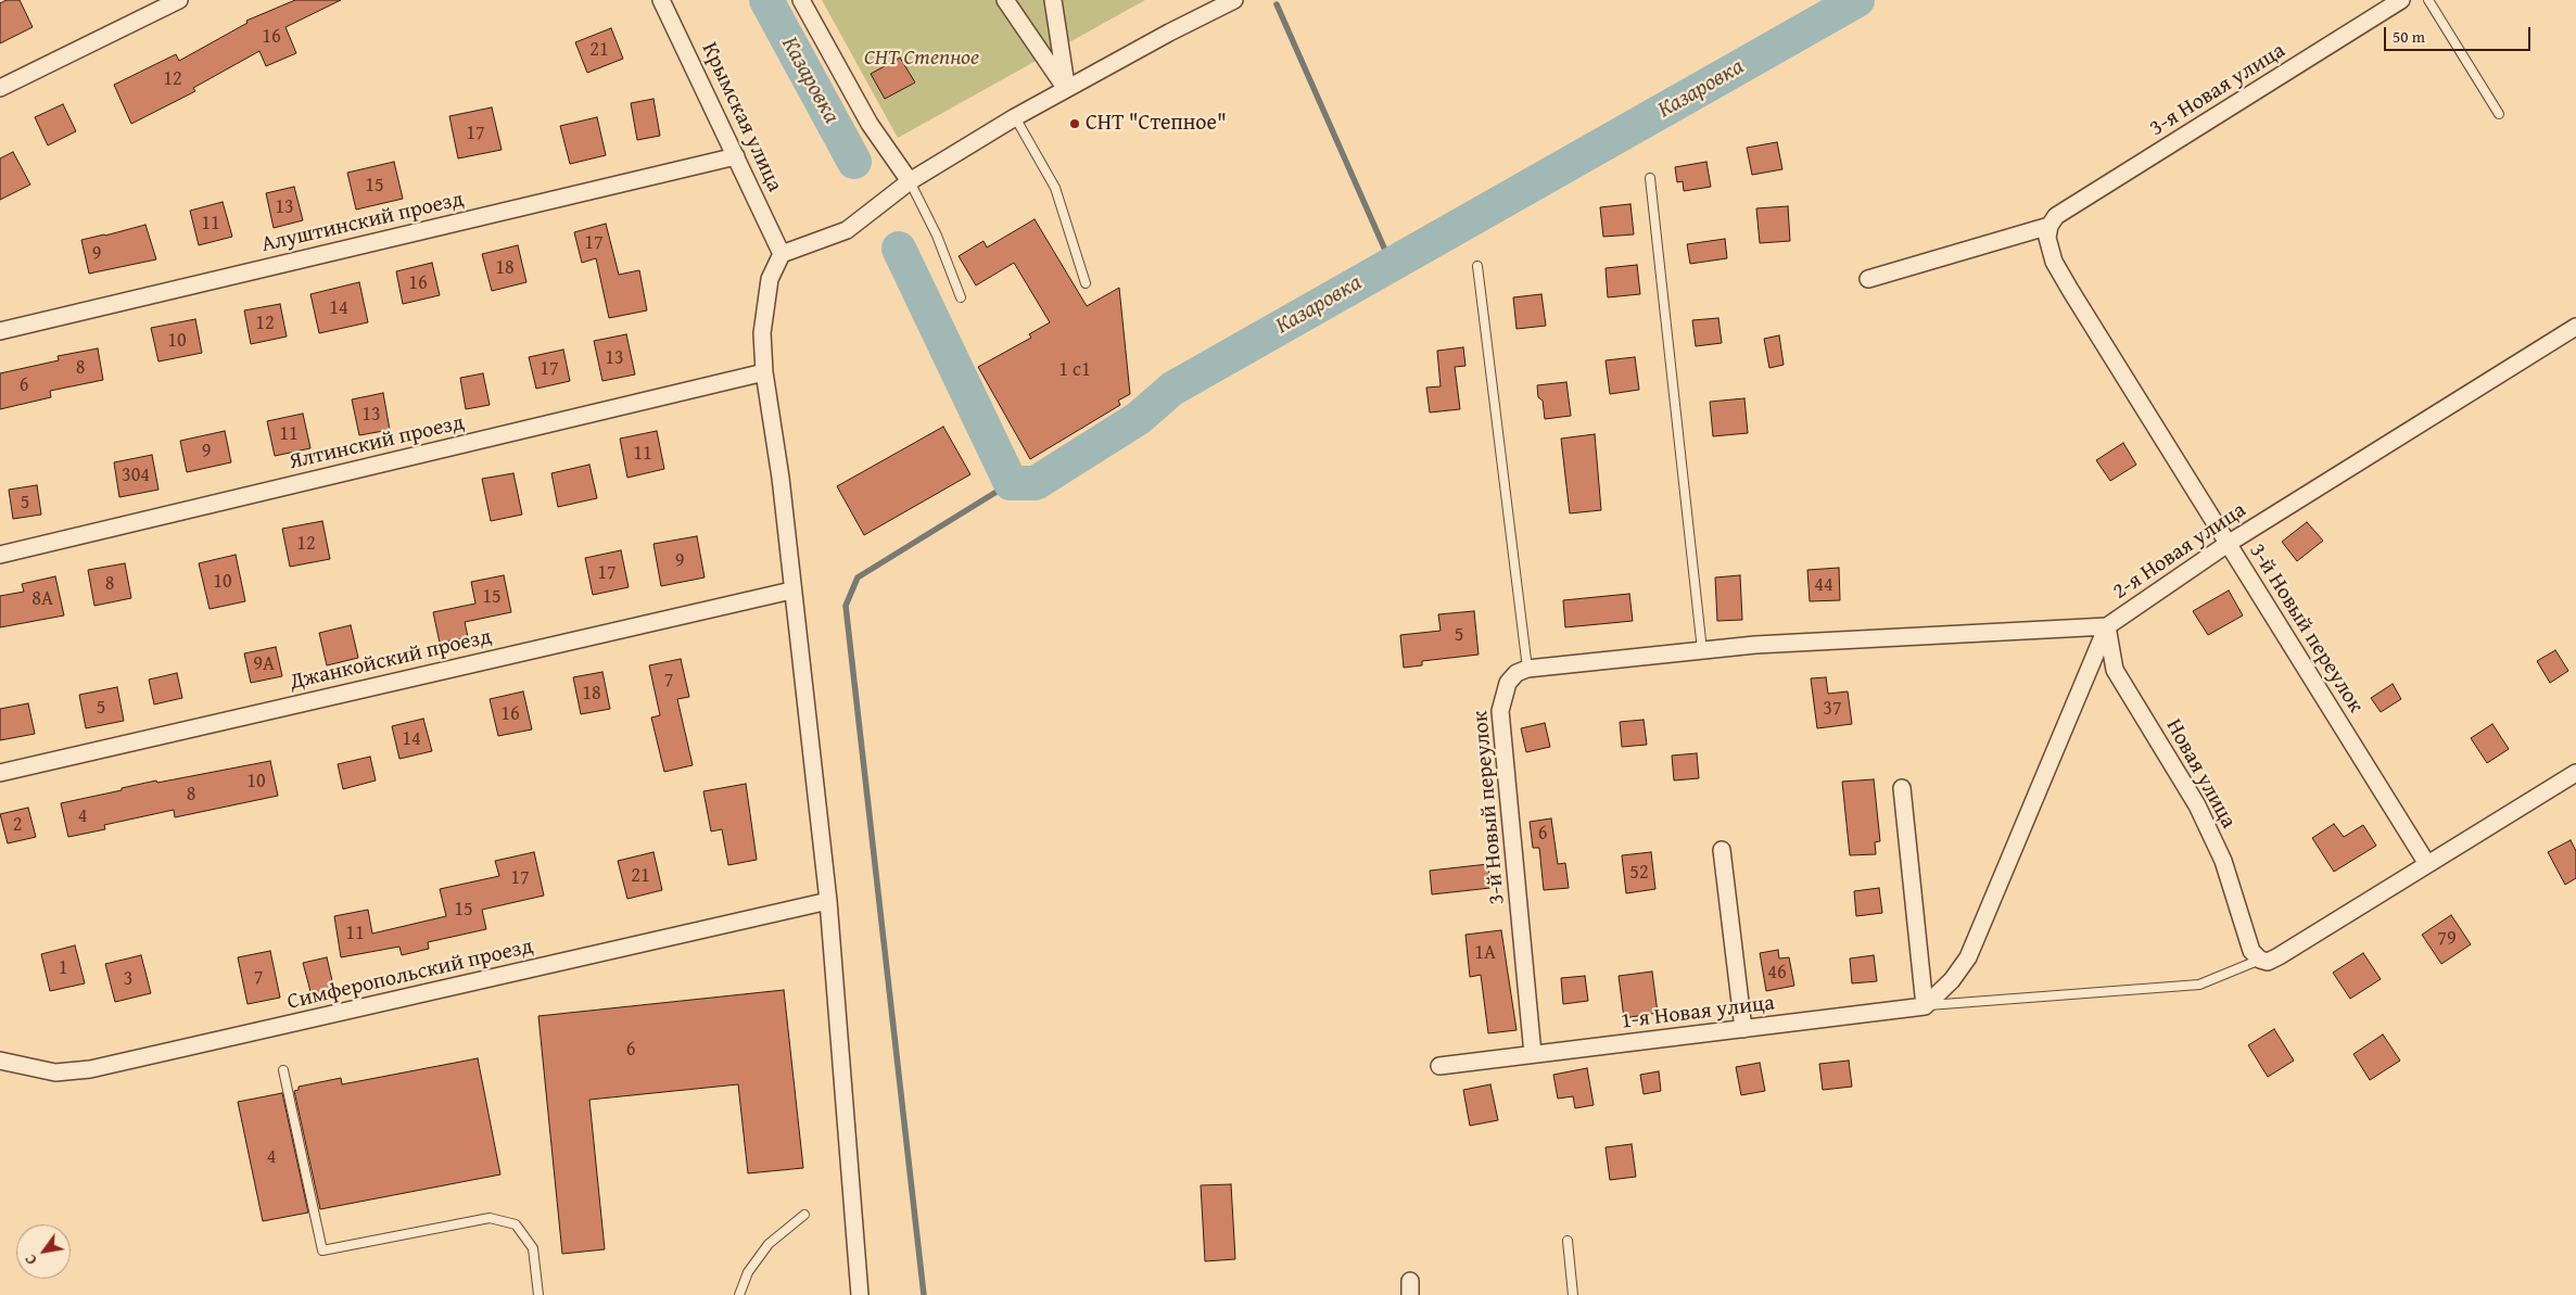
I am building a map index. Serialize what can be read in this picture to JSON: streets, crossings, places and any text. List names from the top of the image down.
{
  "streets": {
    "street": [
      "3-я Новая улица",
      "Крымская улица",
      "Алуштинский проезд",
      "Ялтинский проезд",
      "2-я Новая улица",
      "3-й Новый переулок",
      "Джанкойский проезд",
      "Новая улица",
      "Симферопольский проезд",
      "1-я Новая улица"
    ]
  },
  "crossings": [
    ["3-я Новая улица", "3-й Новый переулок"],
    ["Крымская улица", "Алуштинский проезд"],
    ["2-я Новая улица", "3-й Новый переулок"],
    ["2-я Новая улица", "Новая улица"],
    ["3-й Новый переулок", "1-я Новая улица"]
  ],
  "water": ["Казаровка"],
  "parks": ["СНТ Степное"],
  "places": ["СНТ \"Степное\""],
  "house_numbers": [
    "16",
    "21",
    "12",
    "17",
    "15",
    "13",
    "11",
    "17",
    "9",
    "18",
    "16",
    "14",
    "12",
    "10",
    "13",
    "8",
    "17",
    "1 с1",
    "6",
    "13",
    "11",
    "9",
    "11",
    "304",
    "5",
    "12",
    "9",
    "17",
    "10",
    "8",
    "44",
    "15",
    "8А",
    "5",
    "9А",
    "7",
    "18",
    "5",
    "37",
    "16",
    "14",
    "10",
    "8",
    "4",
    "2",
    "6",
    "52",
    "21",
    "17",
    "15",
    "11",
    "79",
    "1А",
    "1",
    "46",
    "7",
    "3",
    "6",
    "4"
  ],
  "scale_bar": "50 m",
  "north": "bottom left"
}
